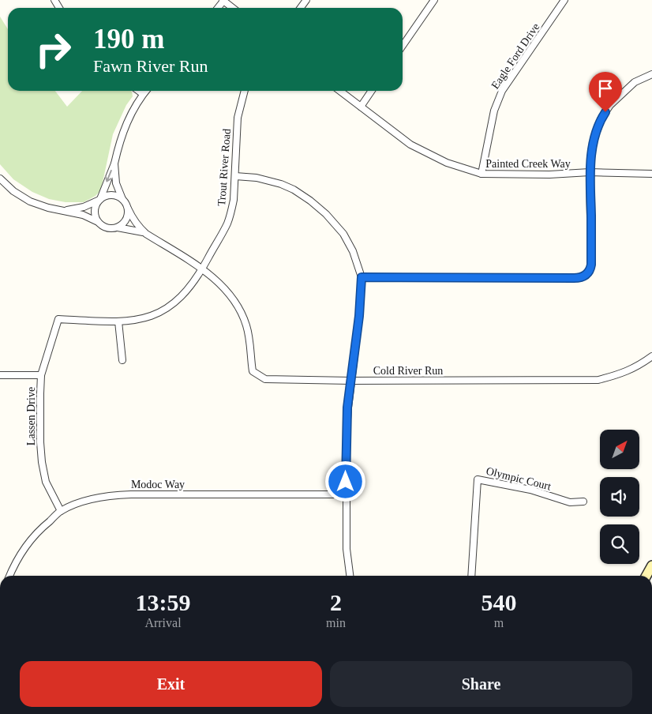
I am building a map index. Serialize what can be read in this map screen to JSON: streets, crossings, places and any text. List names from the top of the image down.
{
  "streets": {
    "street": [
      "Eagle Ford Drive",
      "Painted Creek Way",
      "Trout River Road",
      "Cold River Run",
      "Lassen Drive",
      "Olympic Court",
      "Modoc Way"
    ]
  },
  "crossings": [
    ["Eagle Ford Drive", "Painted Creek Way"],
    ["Trout River Road", "Cold River Run"],
    ["Trout River Road", "Lassen Drive"],
    ["Lassen Drive", "Modoc Way"]
  ],
  "north": "top right",
  "page": {
    "turn": ["190 m", "Fawn River Run"],
    "eta": [
      "13:59",
      "Arrival",
      "2",
      "min",
      "540",
      "m"
    ],
    "buttons": ["Exit", "Share"]
  }
}
